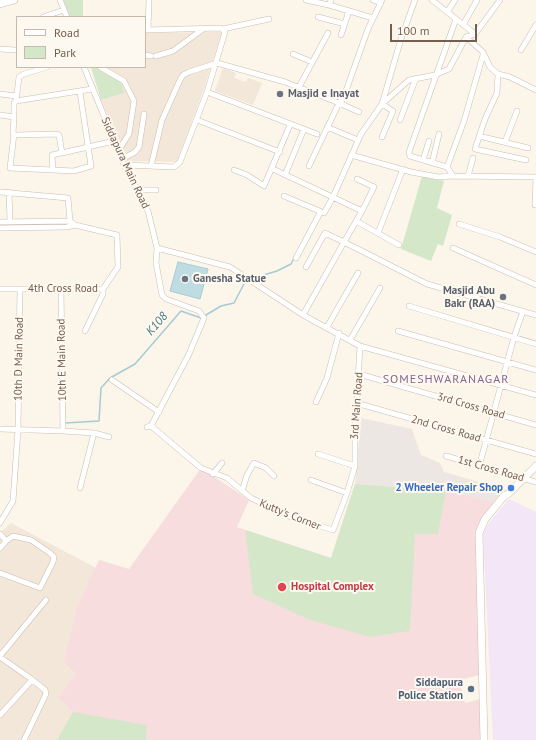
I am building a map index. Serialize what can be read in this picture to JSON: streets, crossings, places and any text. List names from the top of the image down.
{
  "streets": {
    "street": [
      "Siddapura Main Road",
      "4th Cross Road",
      "10th D Main Road",
      "10th E Main Road",
      "3rd Main Road",
      "3rd Cross Road",
      "2nd Cross Road",
      "1st Cross Road",
      "Kutty's Corner"
    ]
  },
  "crossings": [
    ["4th Cross Road", "10th D Main Road"],
    ["4th Cross Road", "10th E Main Road"],
    ["3rd Main Road", "3rd Cross Road"],
    ["3rd Main Road", "2nd Cross Road"],
    ["3rd Main Road", "Kutty's Corner"]
  ],
  "districts": ["SOMESHWARANAGAR"],
  "water": ["K108"],
  "places": [
    "Masjid e Inayat",
    "Ganesha Statue",
    "Masjid Abu Bakr (RAA)",
    "2 Wheeler Repair Shop",
    "Hospital Complex",
    "Siddapura Police Station"
  ],
  "legend": ["Road", "Park"],
  "scale_bar": "100 m"
}
